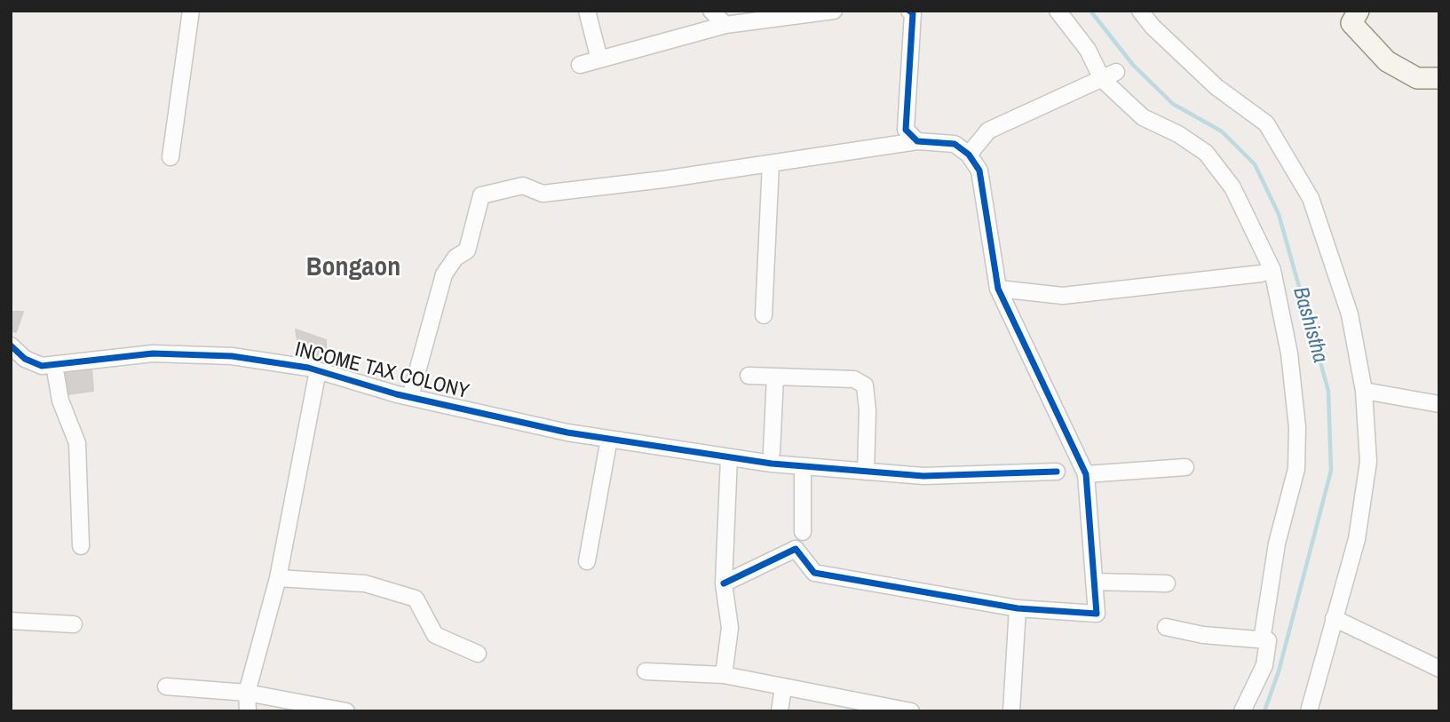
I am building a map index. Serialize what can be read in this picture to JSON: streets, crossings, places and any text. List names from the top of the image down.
{
  "streets": {
    "street": ["INCOME TAX COLONY"]
  },
  "districts": ["Bongaon"],
  "water": ["Bashistha"]
}
